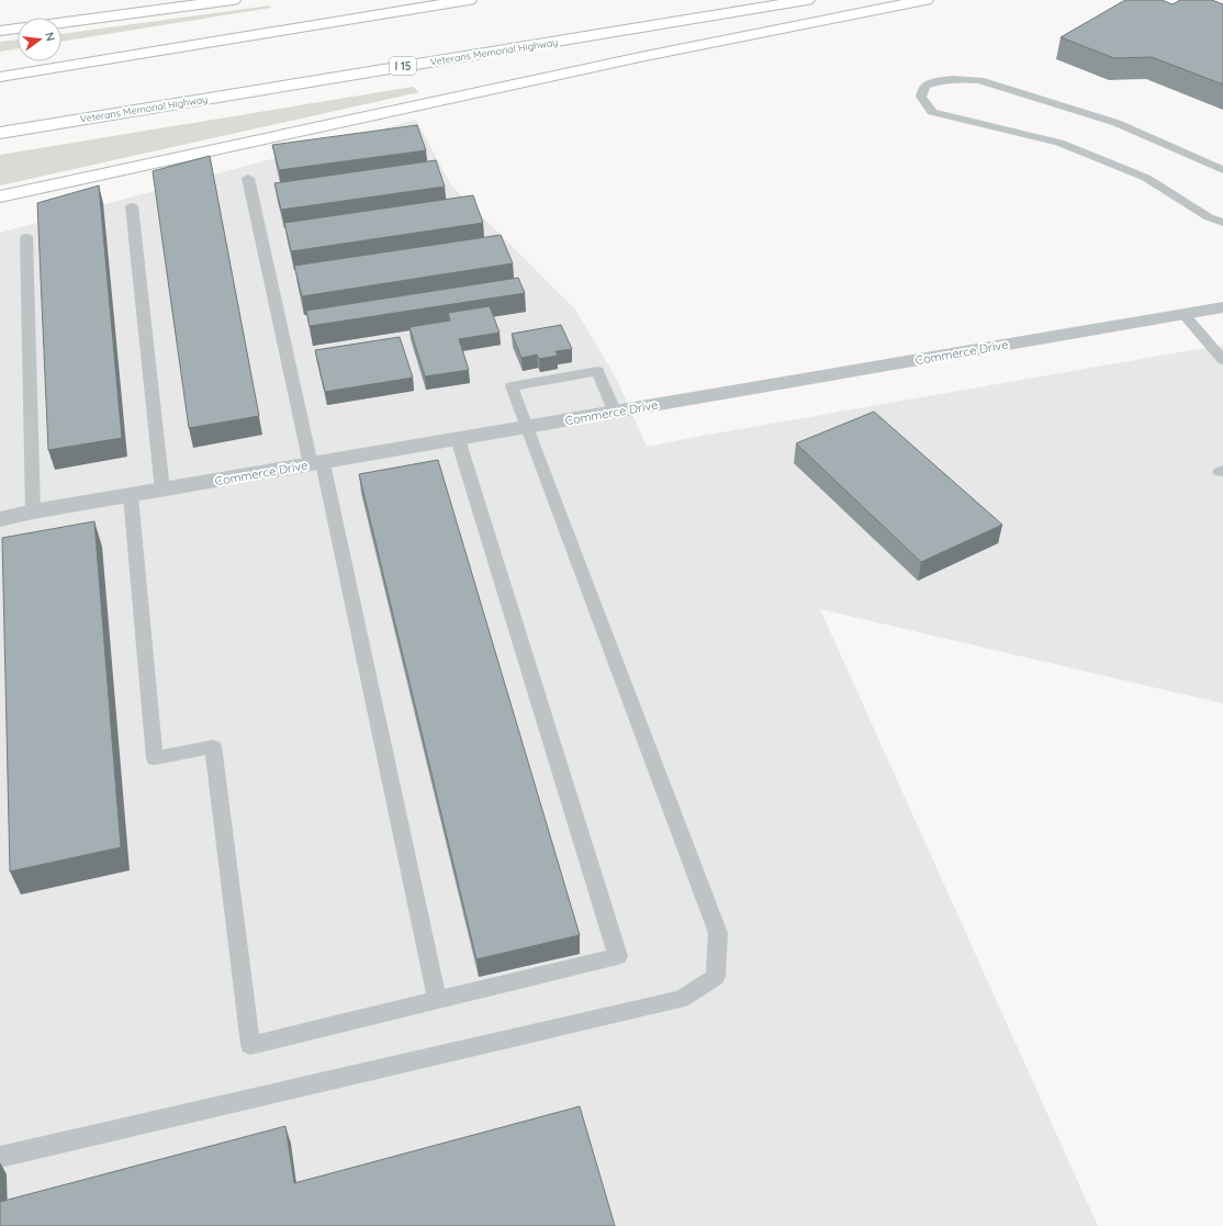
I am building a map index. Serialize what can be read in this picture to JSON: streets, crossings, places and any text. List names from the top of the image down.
{
  "streets": {
    "highway": ["Veterans Memorial Highway", "I 15"],
    "street": ["Commerce Drive"]
  },
  "north": "right"
}
